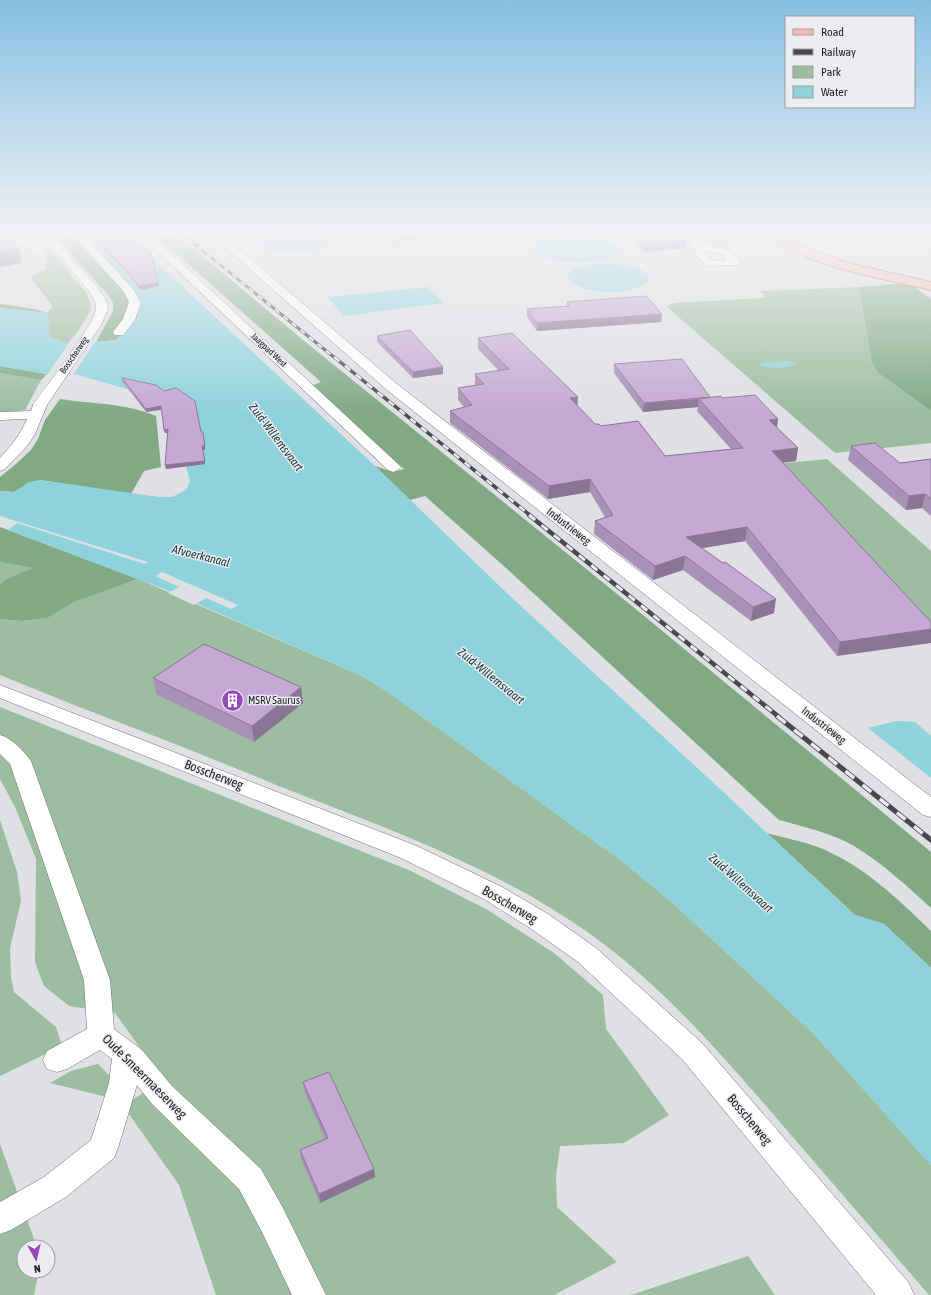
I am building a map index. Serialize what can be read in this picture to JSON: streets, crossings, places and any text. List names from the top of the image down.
{
  "streets": {
    "street": [
      "Jaagpad West",
      "Bosscherweg",
      "Industrieweg",
      "Oude Smeermaeserweg"
    ]
  },
  "water": ["Zuid-Willemsvaart", "Afvoerkanaal"],
  "places": {
    "building": ["MSRV Saurus"]
  },
  "legend": [
    "Road",
    "Railway",
    "Park",
    "Water"
  ],
  "north": "bottom"
}
